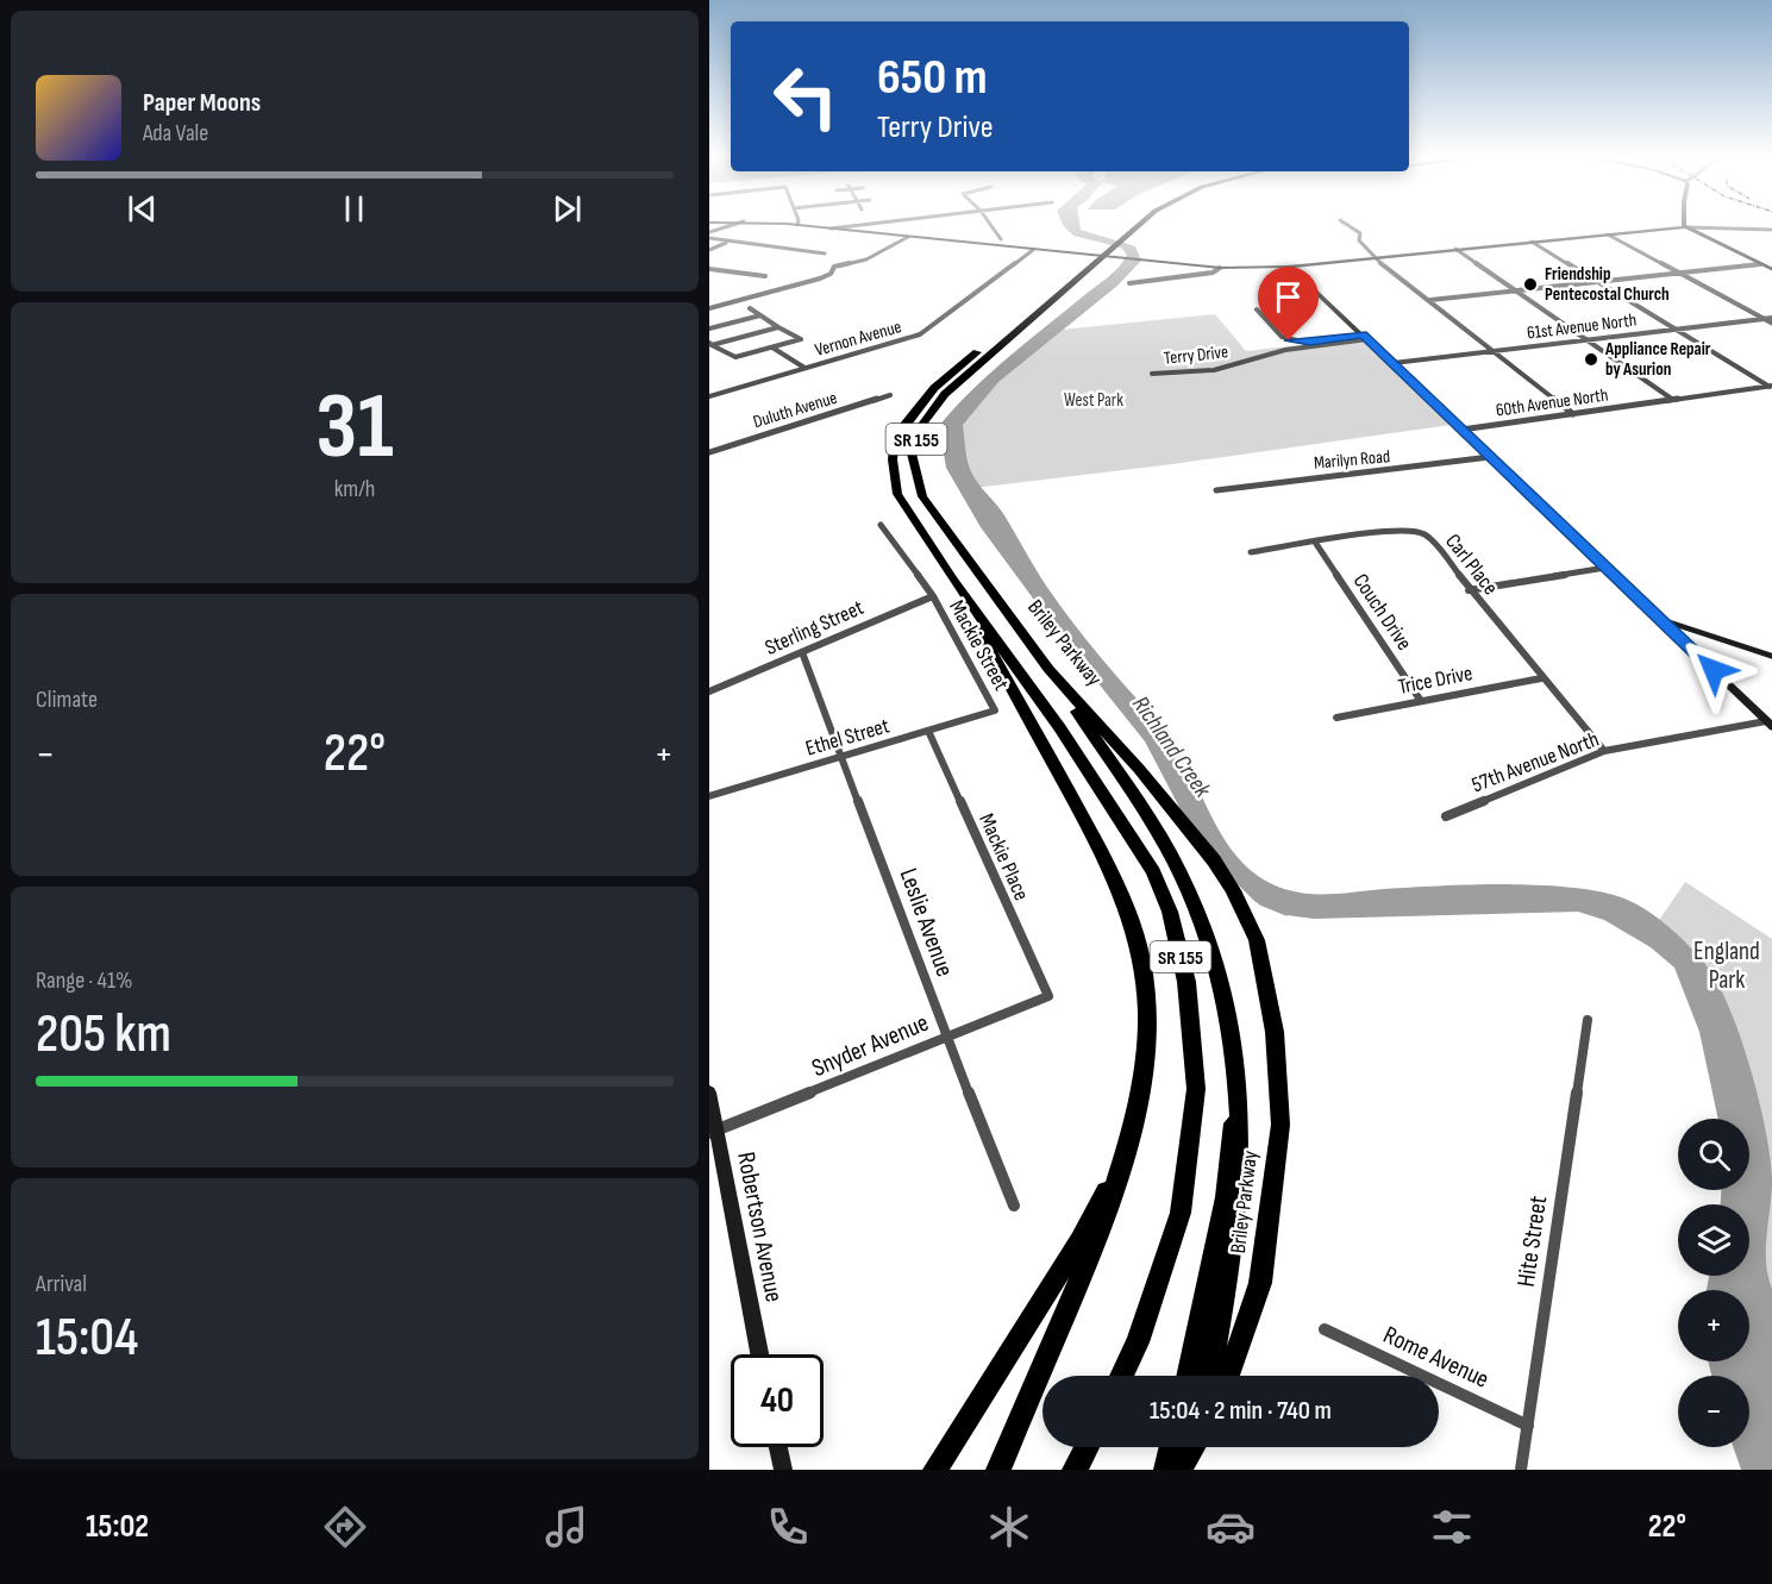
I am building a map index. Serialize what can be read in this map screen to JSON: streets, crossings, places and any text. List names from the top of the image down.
{
  "streets": {
    "highway": ["SR 155", "Briley Parkway"],
    "street": [
      "61st Avenue North",
      "Vernon Avenue",
      "Terry Drive",
      "60th Avenue North",
      "Duluth Avenue",
      "Marilyn Road",
      "Carl Place",
      "Couch Drive",
      "Sterling Street",
      "Mackie Street",
      "Trice Drive",
      "Ethel Street",
      "57th Avenue North",
      "Mackie Place",
      "Leslie Avenue",
      "Snyder Avenue",
      "Robertson Avenue",
      "Hite Street",
      "Rome Avenue"
    ]
  },
  "crossings": [
    ["Carl Place", "Couch Drive"],
    ["Carl Place", "Trice Drive"],
    ["Carl Place", "57th Avenue North"],
    ["Couch Drive", "Trice Drive"],
    ["Sterling Street", "Mackie Street"],
    ["Sterling Street", "Leslie Avenue"],
    ["Mackie Street", "Ethel Street"],
    ["Ethel Street", "Mackie Place"],
    ["Ethel Street", "Leslie Avenue"],
    ["Mackie Place", "Snyder Avenue"],
    ["Leslie Avenue", "Snyder Avenue"],
    ["Snyder Avenue", "Robertson Avenue"],
    ["Hite Street", "Rome Avenue"]
  ],
  "water": ["Richland Creek"],
  "parks": ["West Park", "England Park"],
  "places": ["Friendship Pentecostal Church", "Appliance Repair by Asurion"],
  "page": {
    "turn": ["650 m", "Terry Drive"],
    "song": ["Paper Moons", "Ada Vale"],
    "tile": [
      ["31", "km/h"],
      "Climate",
      ["Range · 41%", "205 km"],
      ["Arrival", "15:04"]
    ],
    "heat": ["−", "22°", "+"],
    "map_buttons": ["+", "−"],
    "limit": "40",
    "trip": "15:04 · 2 min · 740 m",
    "tabs": ["15:02", "22°"]
  }
}
